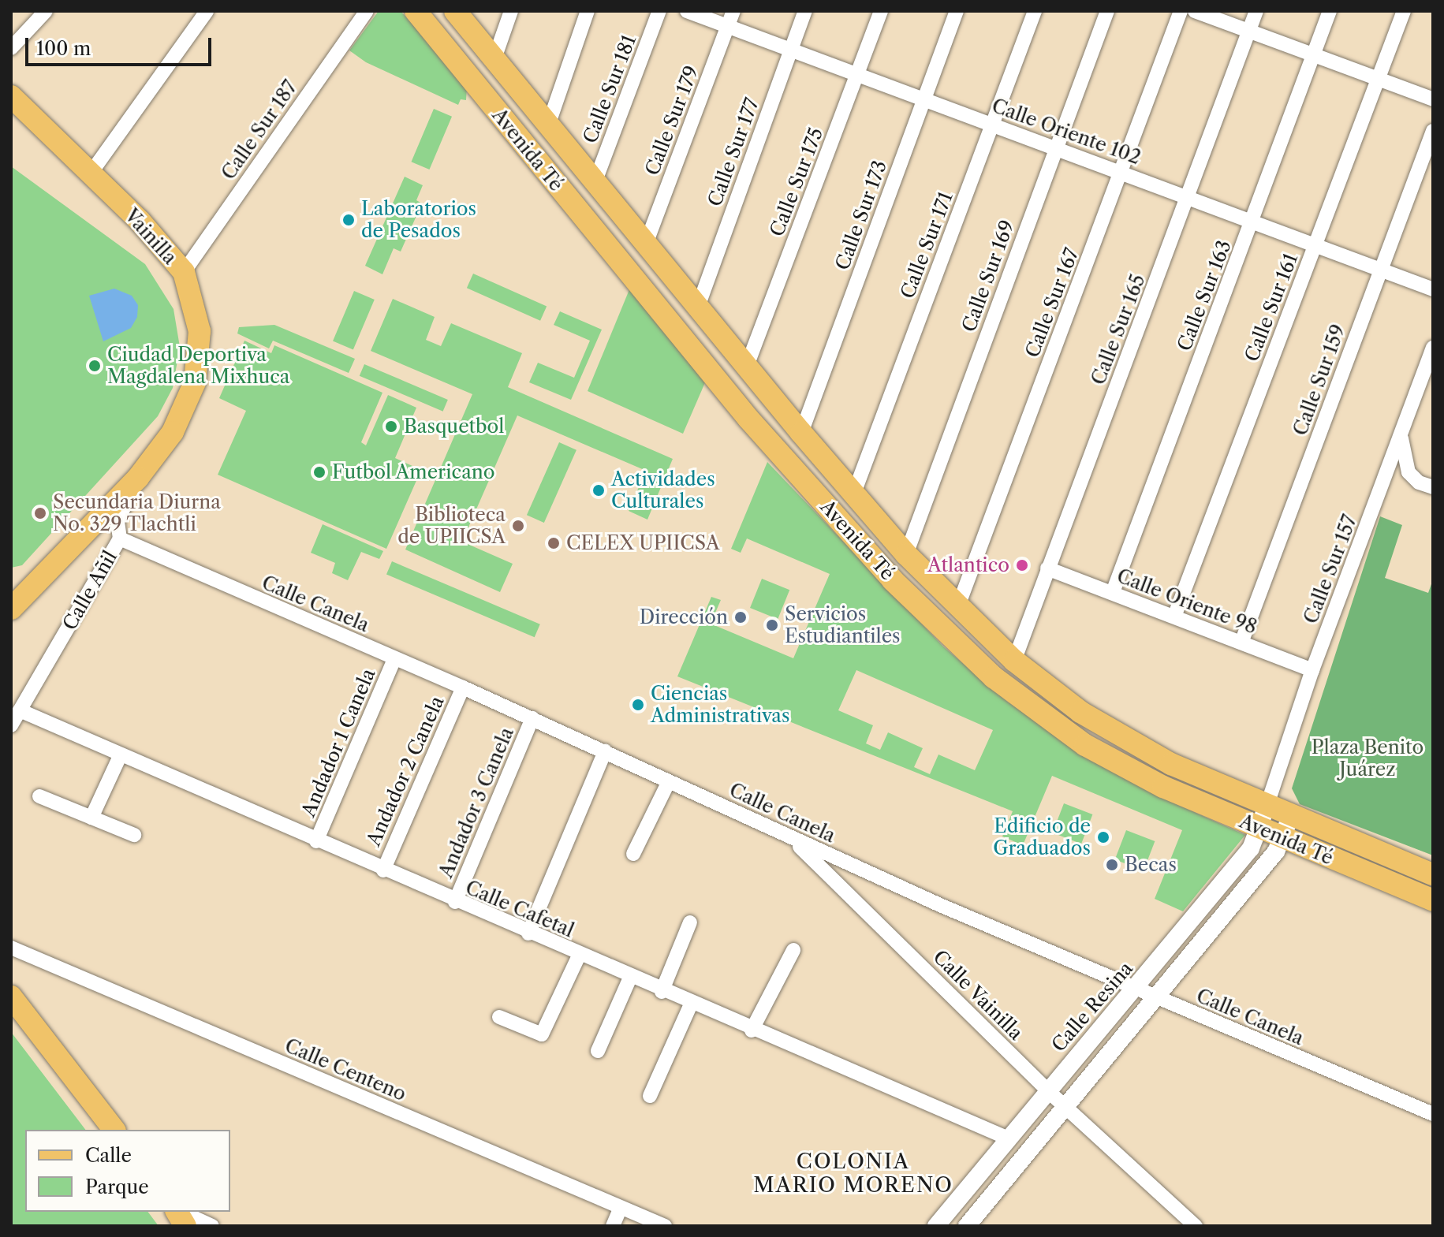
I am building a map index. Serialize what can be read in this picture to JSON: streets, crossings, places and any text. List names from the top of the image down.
{
  "streets": {
    "main road": ["Avenida Té", "Vainilla", "Calle Añil"],
    "street": [
      "Calle Sur 181",
      "Calle Sur 179",
      "Calle Sur 187",
      "Calle Oriente 102",
      "Calle Sur 177",
      "Calle Sur 175",
      "Calle Sur 173",
      "Calle Sur 171",
      "Calle Sur 169",
      "Calle Sur 163",
      "Calle Sur 167",
      "Calle Sur 161",
      "Calle Sur 165",
      "Calle Sur 159",
      "Calle Sur 157",
      "Calle Oriente 98",
      "Calle Canela",
      "Andador 1 Canela",
      "Andador 2 Canela",
      "Andador 3 Canela",
      "Calle Cafetal",
      "Calle Vainilla",
      "Calle Resina",
      "Calle Centeno"
    ]
  },
  "crossings": [
    ["Calle Sur 181", "Avenida Té"],
    ["Calle Sur 179", "Calle Oriente 102"],
    ["Calle Sur 179", "Avenida Té"],
    ["Calle Sur 187", "Vainilla"],
    ["Calle Oriente 102", "Calle Sur 177"],
    ["Calle Oriente 102", "Calle Sur 175"],
    ["Calle Oriente 102", "Calle Sur 173"],
    ["Calle Oriente 102", "Calle Sur 171"],
    ["Calle Oriente 102", "Calle Sur 169"],
    ["Calle Oriente 102", "Calle Sur 163"],
    ["Calle Oriente 102", "Calle Sur 167"],
    ["Calle Oriente 102", "Calle Sur 161"],
    ["Calle Oriente 102", "Calle Sur 165"],
    ["Calle Oriente 102", "Calle Sur 159"],
    ["Avenida Té", "Calle Sur 177"],
    ["Avenida Té", "Calle Sur 175"],
    ["Avenida Té", "Calle Sur 173"],
    ["Avenida Té", "Calle Sur 171"],
    ["Avenida Té", "Calle Sur 169"],
    ["Avenida Té", "Calle Sur 167"],
    ["Avenida Té", "Calle Sur 165"],
    ["Avenida Té", "Calle Sur 157"],
    ["Avenida Té", "Calle Resina"],
    ["Vainilla", "Calle Añil"],
    ["Calle Sur 163", "Calle Oriente 98"],
    ["Calle Sur 161", "Calle Oriente 98"],
    ["Calle Sur 165", "Calle Oriente 98"],
    ["Calle Sur 159", "Calle Oriente 98"],
    ["Calle Sur 157", "Calle Oriente 98"],
    ["Calle Sur 157", "Calle Resina"],
    ["Calle Añil", "Calle Canela"],
    ["Calle Añil", "Calle Cafetal"],
    ["Calle Canela", "Andador 1 Canela"],
    ["Calle Canela", "Andador 2 Canela"],
    ["Calle Canela", "Andador 3 Canela"],
    ["Calle Canela", "Calle Vainilla"],
    ["Calle Canela", "Calle Resina"],
    ["Andador 1 Canela", "Calle Cafetal"],
    ["Andador 2 Canela", "Calle Cafetal"],
    ["Andador 3 Canela", "Calle Cafetal"],
    ["Calle Cafetal", "Calle Resina"],
    ["Calle Vainilla", "Calle Resina"]
  ],
  "districts": ["COLONIA MARIO MORENO"],
  "parks": ["Plaza Benito Juárez"],
  "places": [
    "Laboratorios de Pesados",
    "Ciudad Deportiva Magdalena Mixhuca",
    "Basquetbol",
    "Futbol Americano",
    "Actividades Culturales",
    "Secundaria Diurna No. 329 Tlachtli",
    "Biblioteca de UPIICSA",
    "CELEX UPIICSA",
    "Atlantico",
    "Dirección",
    "Servicios Estudiantiles",
    "Ciencias Administrativas",
    "Edificio de Graduados",
    "Becas"
  ],
  "legend": ["Calle", "Parque"],
  "scale_bar": "100 m"
}
